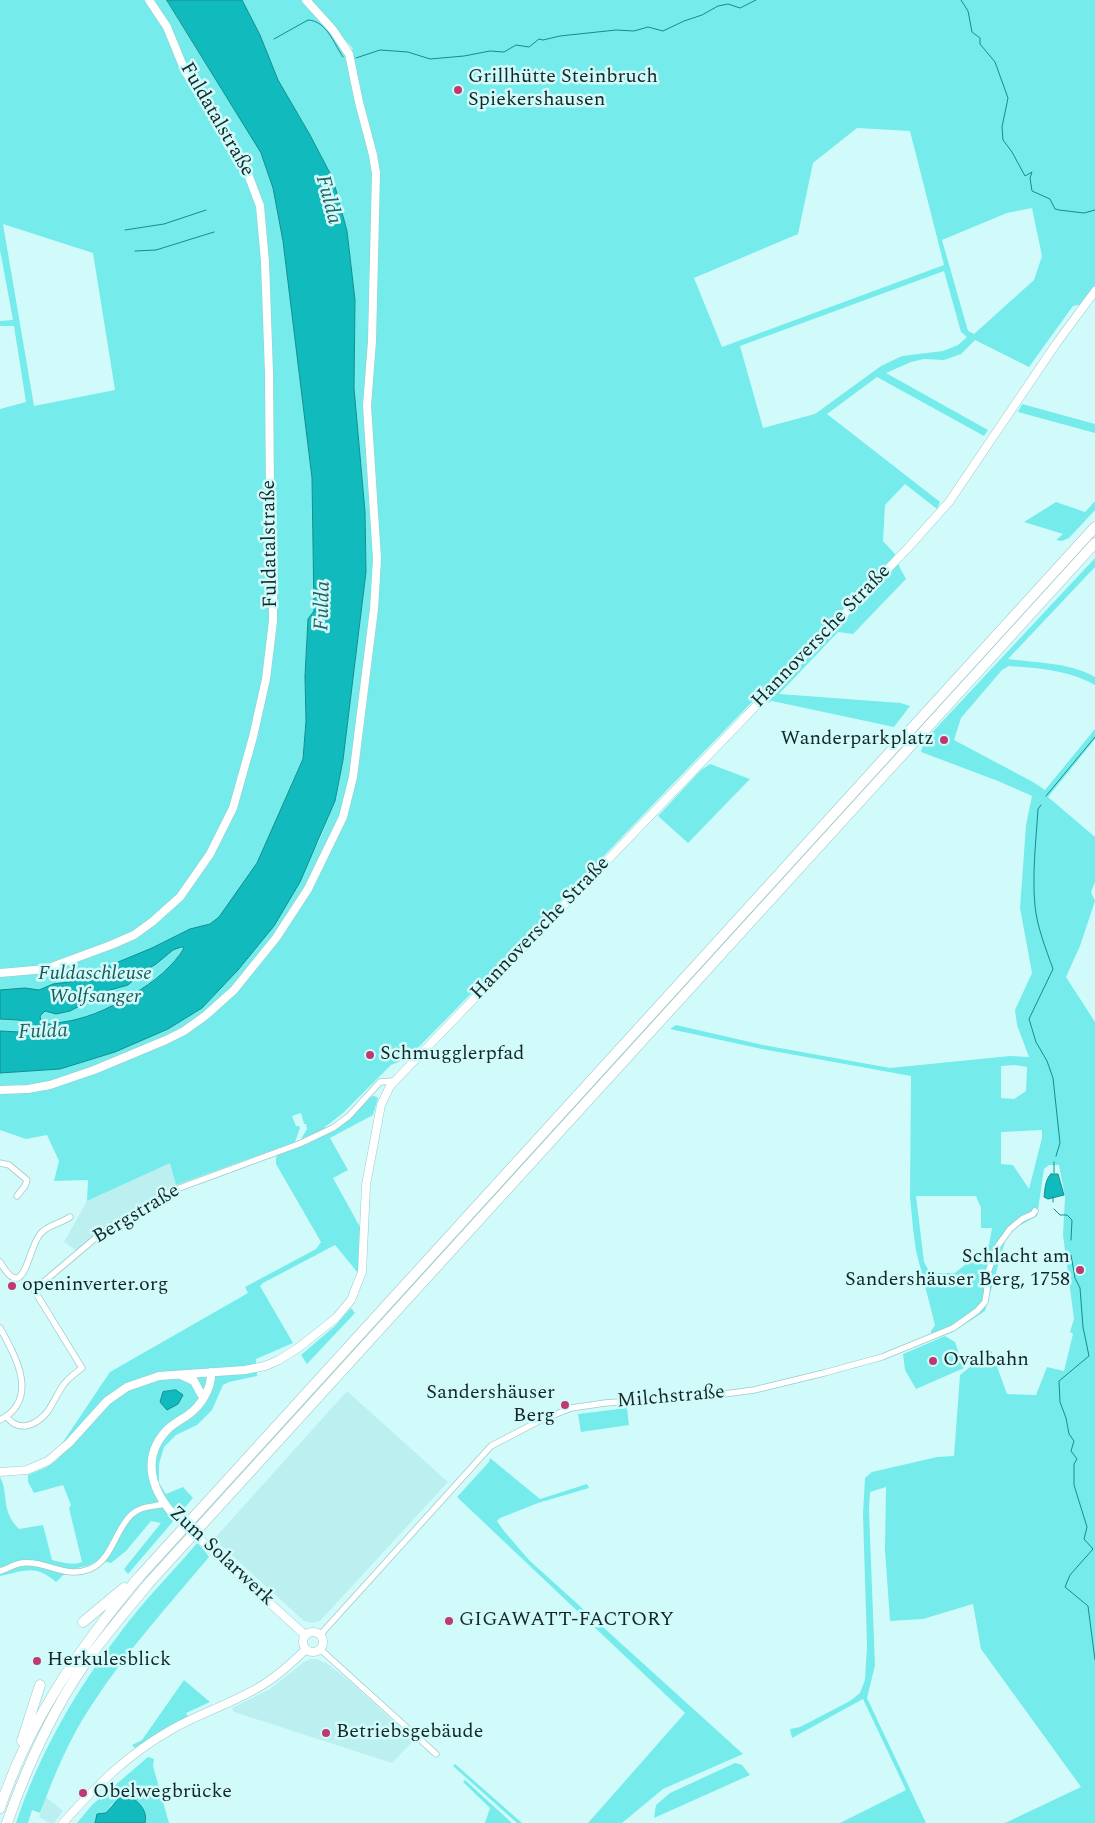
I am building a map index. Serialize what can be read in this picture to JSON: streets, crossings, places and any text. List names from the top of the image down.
{
  "streets": {
    "main road": ["Fuldatalstraße", "Hannoversche Straße", "Zum Solarwerk"],
    "street": ["Bergstraße", "Milchstraße"]
  },
  "crossings": [
    ["Hannoversche Straße", "Bergstraße"],
    ["Hannoversche Straße", "Zum Solarwerk"],
    ["Milchstraße", "Zum Solarwerk"]
  ],
  "water": ["Fulda"],
  "parks": ["Fuldaschleuse Wolfsanger"],
  "places": [
    "Grillhütte Steinbruch Spiekershausen",
    "Wanderparkplatz",
    "Schmugglerpfad",
    "Schlacht am Sandershäuser Berg, 1758",
    "openinverter.org",
    "Ovalbahn",
    "Sandershäuser Berg",
    "GIGAWATT-FACTORY",
    "Herkulesblick",
    "Betriebsgebäude",
    "Obelwegbrücke"
  ]
}
